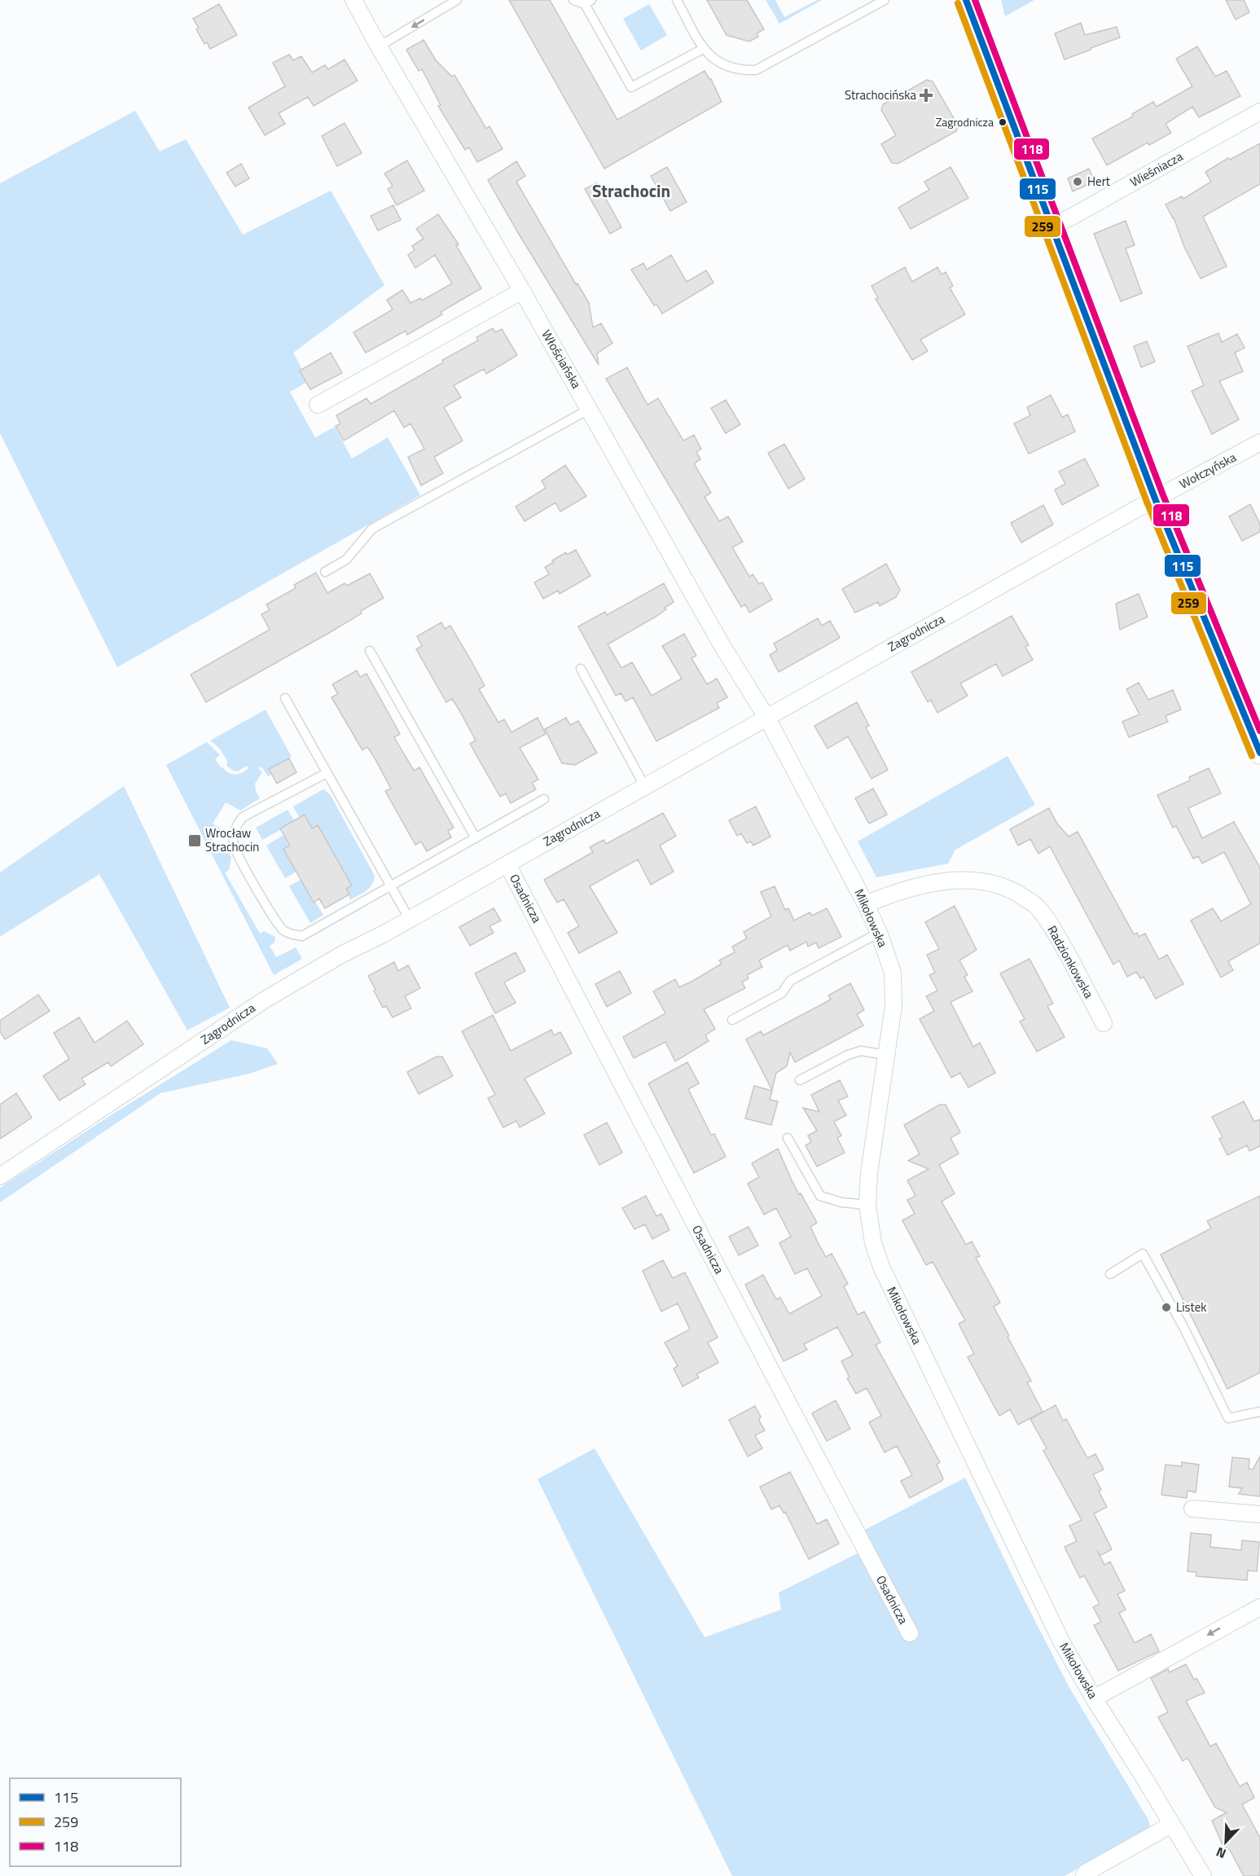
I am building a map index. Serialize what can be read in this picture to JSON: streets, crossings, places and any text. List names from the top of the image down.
{
  "streets": {
    "street": [
      "Wieśniacza",
      "Włościańska",
      "Wołczyńska",
      "Zagrodnicza",
      "Osadnicza",
      "Mikołowska",
      "Radzionkowska"
    ]
  },
  "crossings": [
    ["Włościańska", "Zagrodnicza"],
    ["Włościańska", "Mikołowska"],
    ["Wołczyńska", "Zagrodnicza"],
    ["Zagrodnicza", "Osadnicza"],
    ["Zagrodnicza", "Mikołowska"],
    ["Mikołowska", "Radzionkowska"]
  ],
  "districts": ["Strachocin"],
  "places": {
    "health": ["Strachocińska"],
    "other": ["Zagrodnicza", "Hert", "Listek"],
    "transit": ["Wrocław Strachocin"]
  },
  "lines": ["transit line 115", "transit line 118", "transit line 259"],
  "legend": ["115", "259", "118"],
  "north": "bottom left"
}
